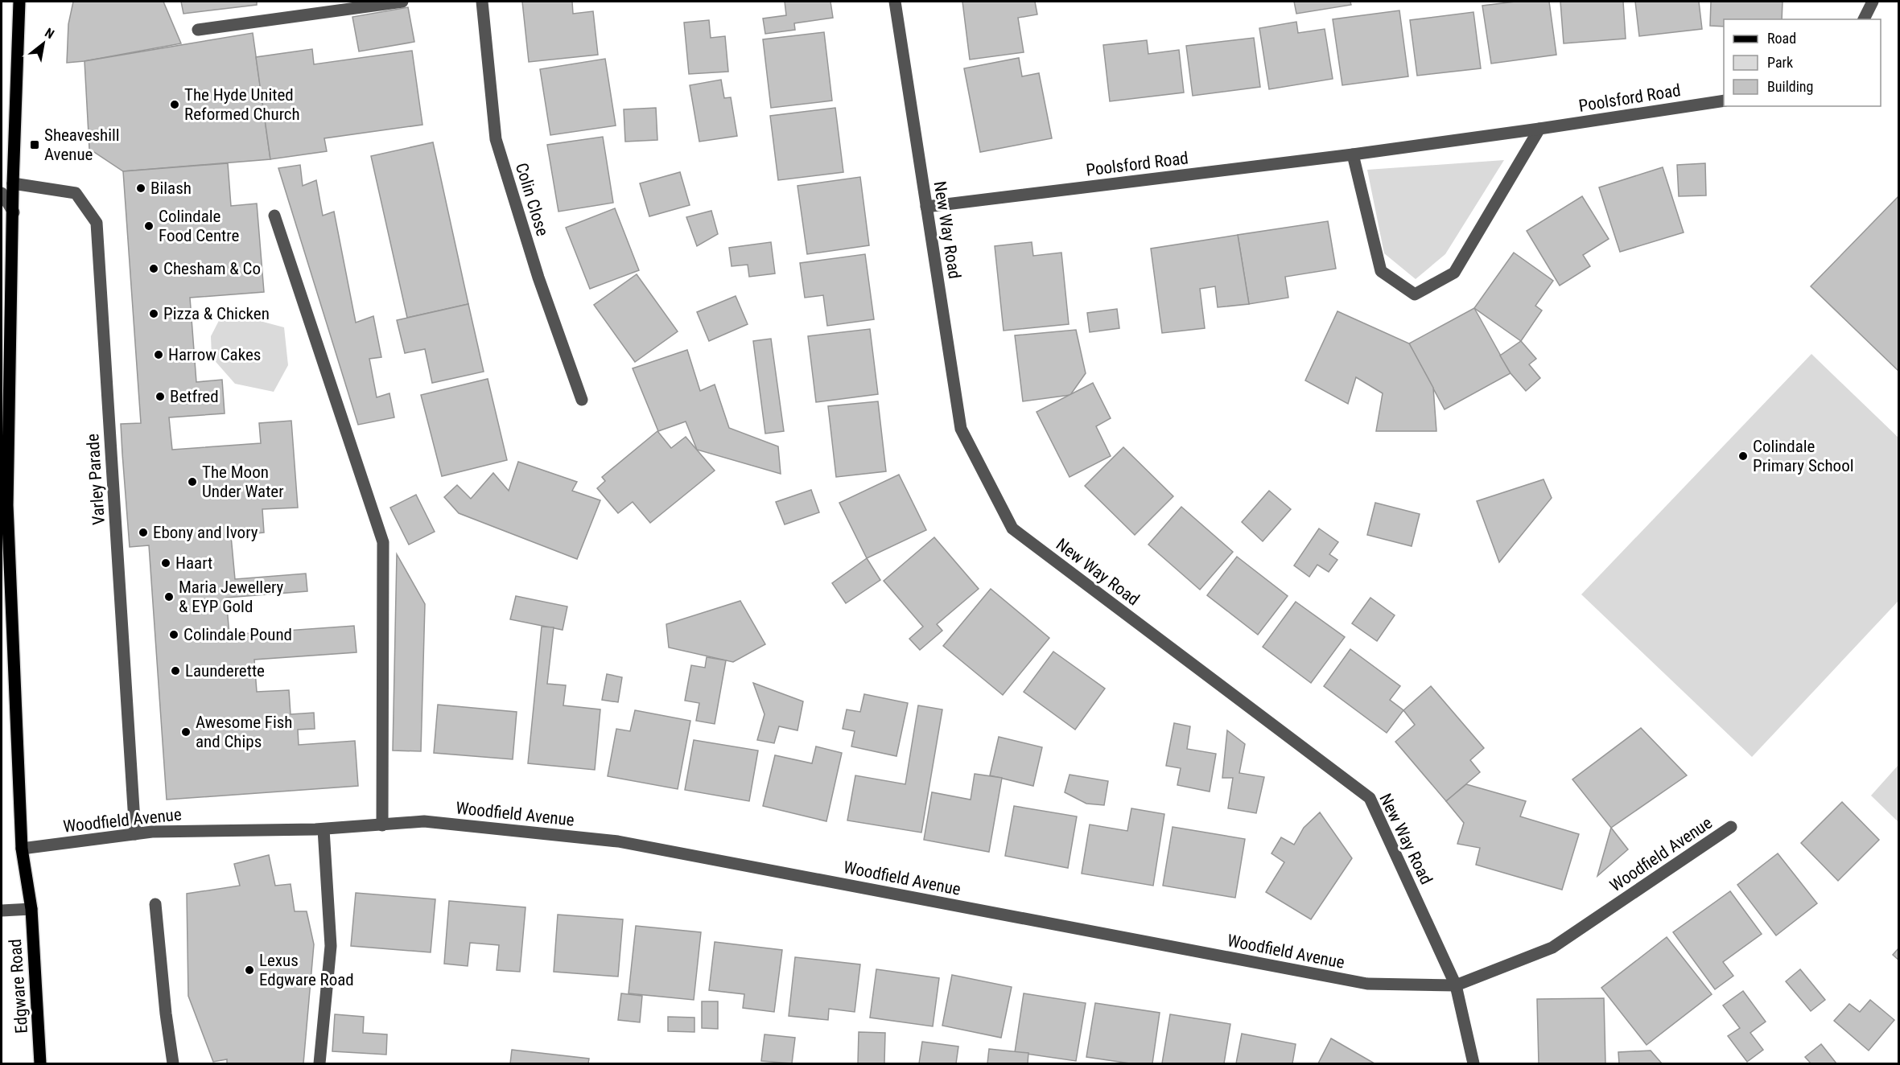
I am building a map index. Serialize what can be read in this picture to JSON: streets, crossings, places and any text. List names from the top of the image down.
{
  "streets": {
    "main road": ["Edgware Road"],
    "street": [
      "Poolsford Road",
      "Colin Close",
      "New Way Road",
      "Varley Parade",
      "Woodfield Avenue"
    ]
  },
  "crossings": [
    ["Poolsford Road", "New Way Road"],
    ["New Way Road", "Woodfield Avenue"],
    ["Varley Parade", "Woodfield Avenue"],
    ["Varley Parade", "Edgware Road"],
    ["Woodfield Avenue", "Edgware Road"]
  ],
  "places": {
    "other": [
      "The Hyde United Reformed Church",
      "Bilash",
      "Colindale Food Centre",
      "Chesham & Co",
      "Pizza & Chicken",
      "Harrow Cakes",
      "Betfred",
      "Colindale Primary School",
      "The Moon Under Water",
      "Ebony and Ivory",
      "Haart",
      "Maria Jewellery & EYP Gold",
      "Colindale Pound",
      "Launderette",
      "Awesome Fish and Chips",
      "Lexus Edgware Road"
    ],
    "transit": ["Sheaveshill Avenue"]
  },
  "legend": ["Road", "Park", "Building"],
  "north": "top right"
}
